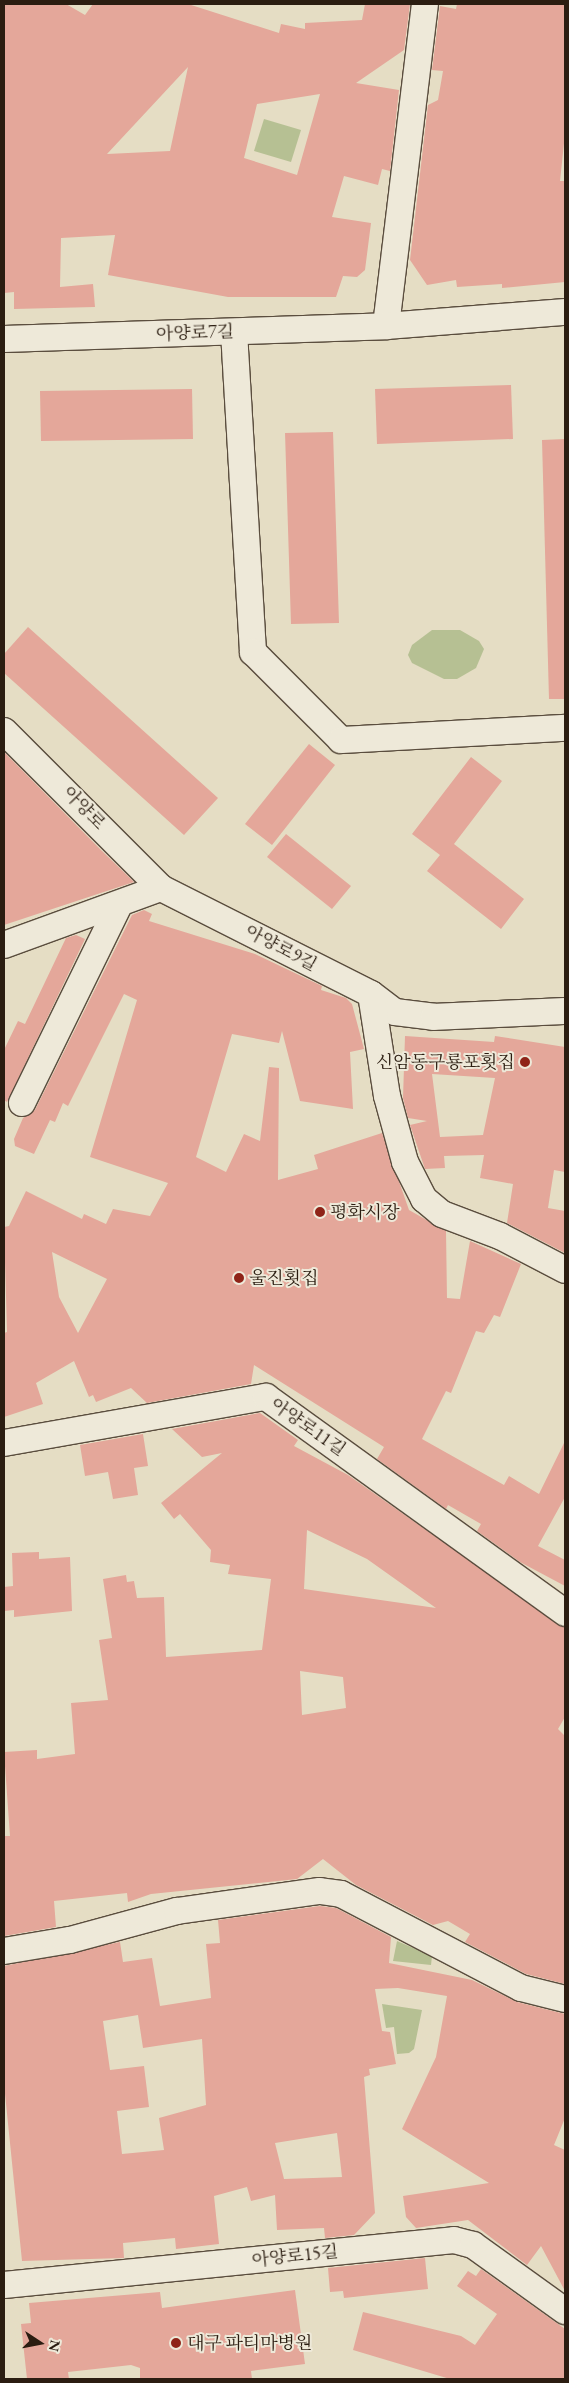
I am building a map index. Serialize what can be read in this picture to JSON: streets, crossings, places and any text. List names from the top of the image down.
{
  "streets": {
    "street": [
      "아양로7길",
      "아양로",
      "아양로9길",
      "아양로11길",
      "아양로15길"
    ]
  },
  "crossings": [
    ["아양로", "아양로9길"]
  ],
  "places": [
    "신암동구룡포횟집",
    "평화시장",
    "울진횟집",
    "대구 파티마병원"
  ],
  "north": "right"
}
